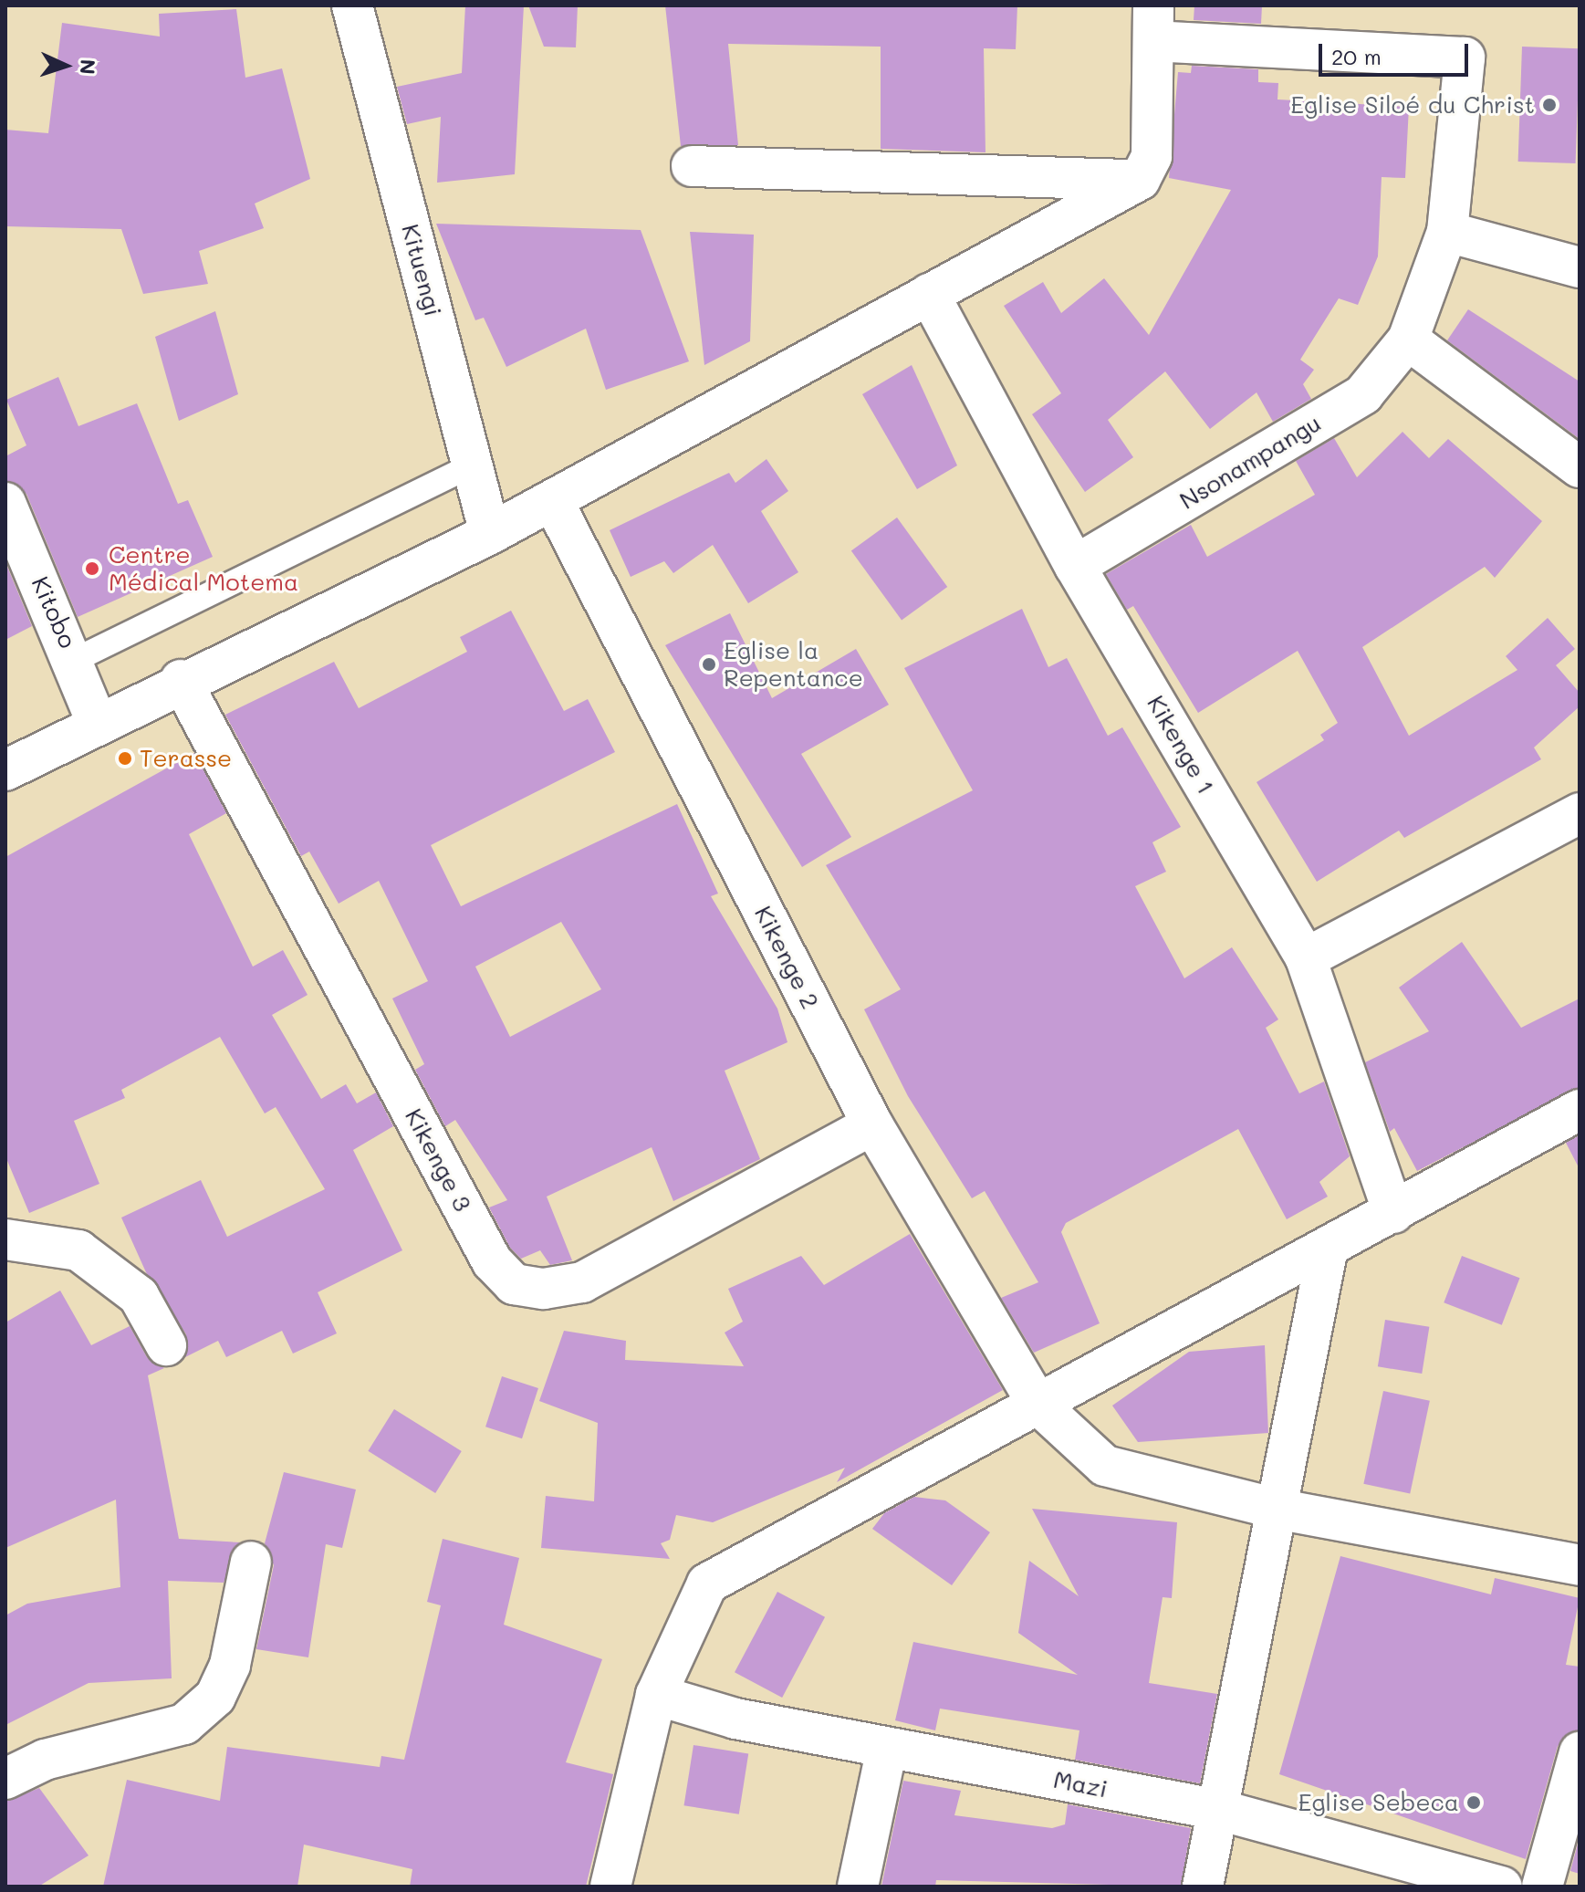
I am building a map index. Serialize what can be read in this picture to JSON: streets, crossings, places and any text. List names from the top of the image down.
{
  "streets": {
    "street": [
      "Kituengi",
      "Nsonampangu",
      "Kitobo",
      "Kikenge 1",
      "Kikenge 2",
      "Kikenge 3",
      "Mazi"
    ]
  },
  "crossings": [
    ["Nsonampangu", "Kikenge 1"],
    ["Kikenge 2", "Kikenge 3"]
  ],
  "places": [
    "Eglise Siloé du Christ",
    "Centre Médical Motema",
    "Eglise la Repentance",
    "Terasse",
    "Eglise Sebeca"
  ],
  "scale_bar": "20 m",
  "north": "right"
}
